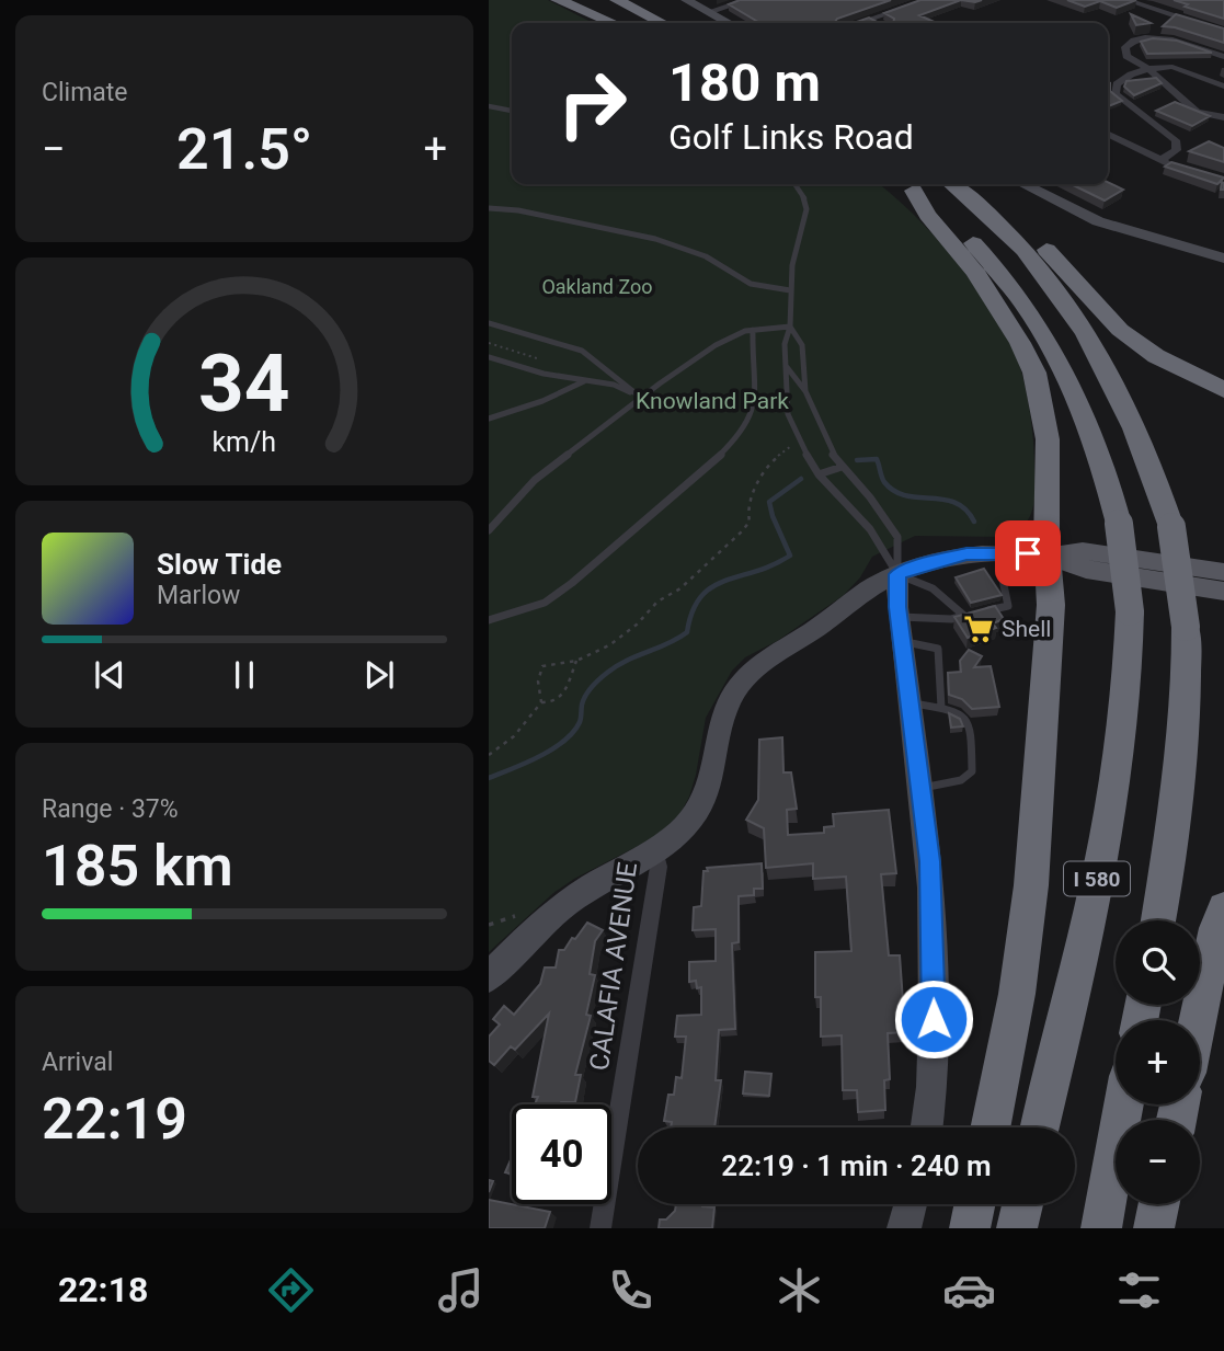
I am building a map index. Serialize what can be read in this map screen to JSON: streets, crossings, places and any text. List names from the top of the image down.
{
  "streets": {
    "highway": ["I 580"],
    "street": ["CALAFIA AVENUE"]
  },
  "parks": ["Oakland Zoo", "Knowland Park"],
  "places": {
    "supermarket": ["Shell"]
  },
  "page": {
    "tile": [
      "Climate",
      ["Range · 37%", "185 km"],
      ["Arrival", "22:19"]
    ],
    "turn": ["180 m", "Golf Links Road"],
    "heat": ["−", "21.5°", "+"],
    "song": ["Slow Tide", "Marlow"],
    "map_buttons": ["+", "−"],
    "limit": "40",
    "trip": "22:19 · 1 min · 240 m",
    "tabs": "22:18",
    "gauge": ["34", "km/h"]
  }
}
